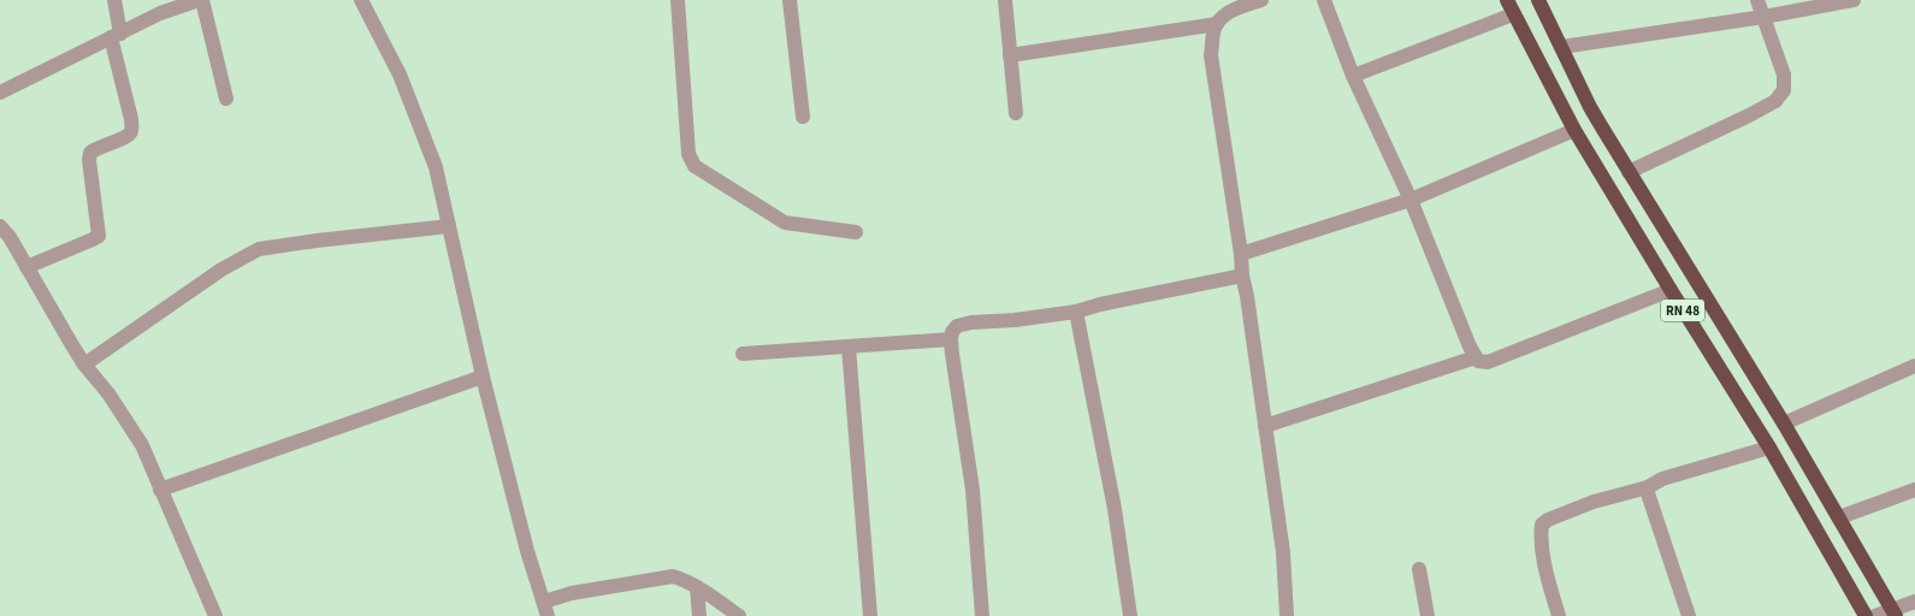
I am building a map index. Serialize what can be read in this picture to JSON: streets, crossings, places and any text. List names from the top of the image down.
{
  "streets": {
    "highway": ["RN 48"]
  }
}
